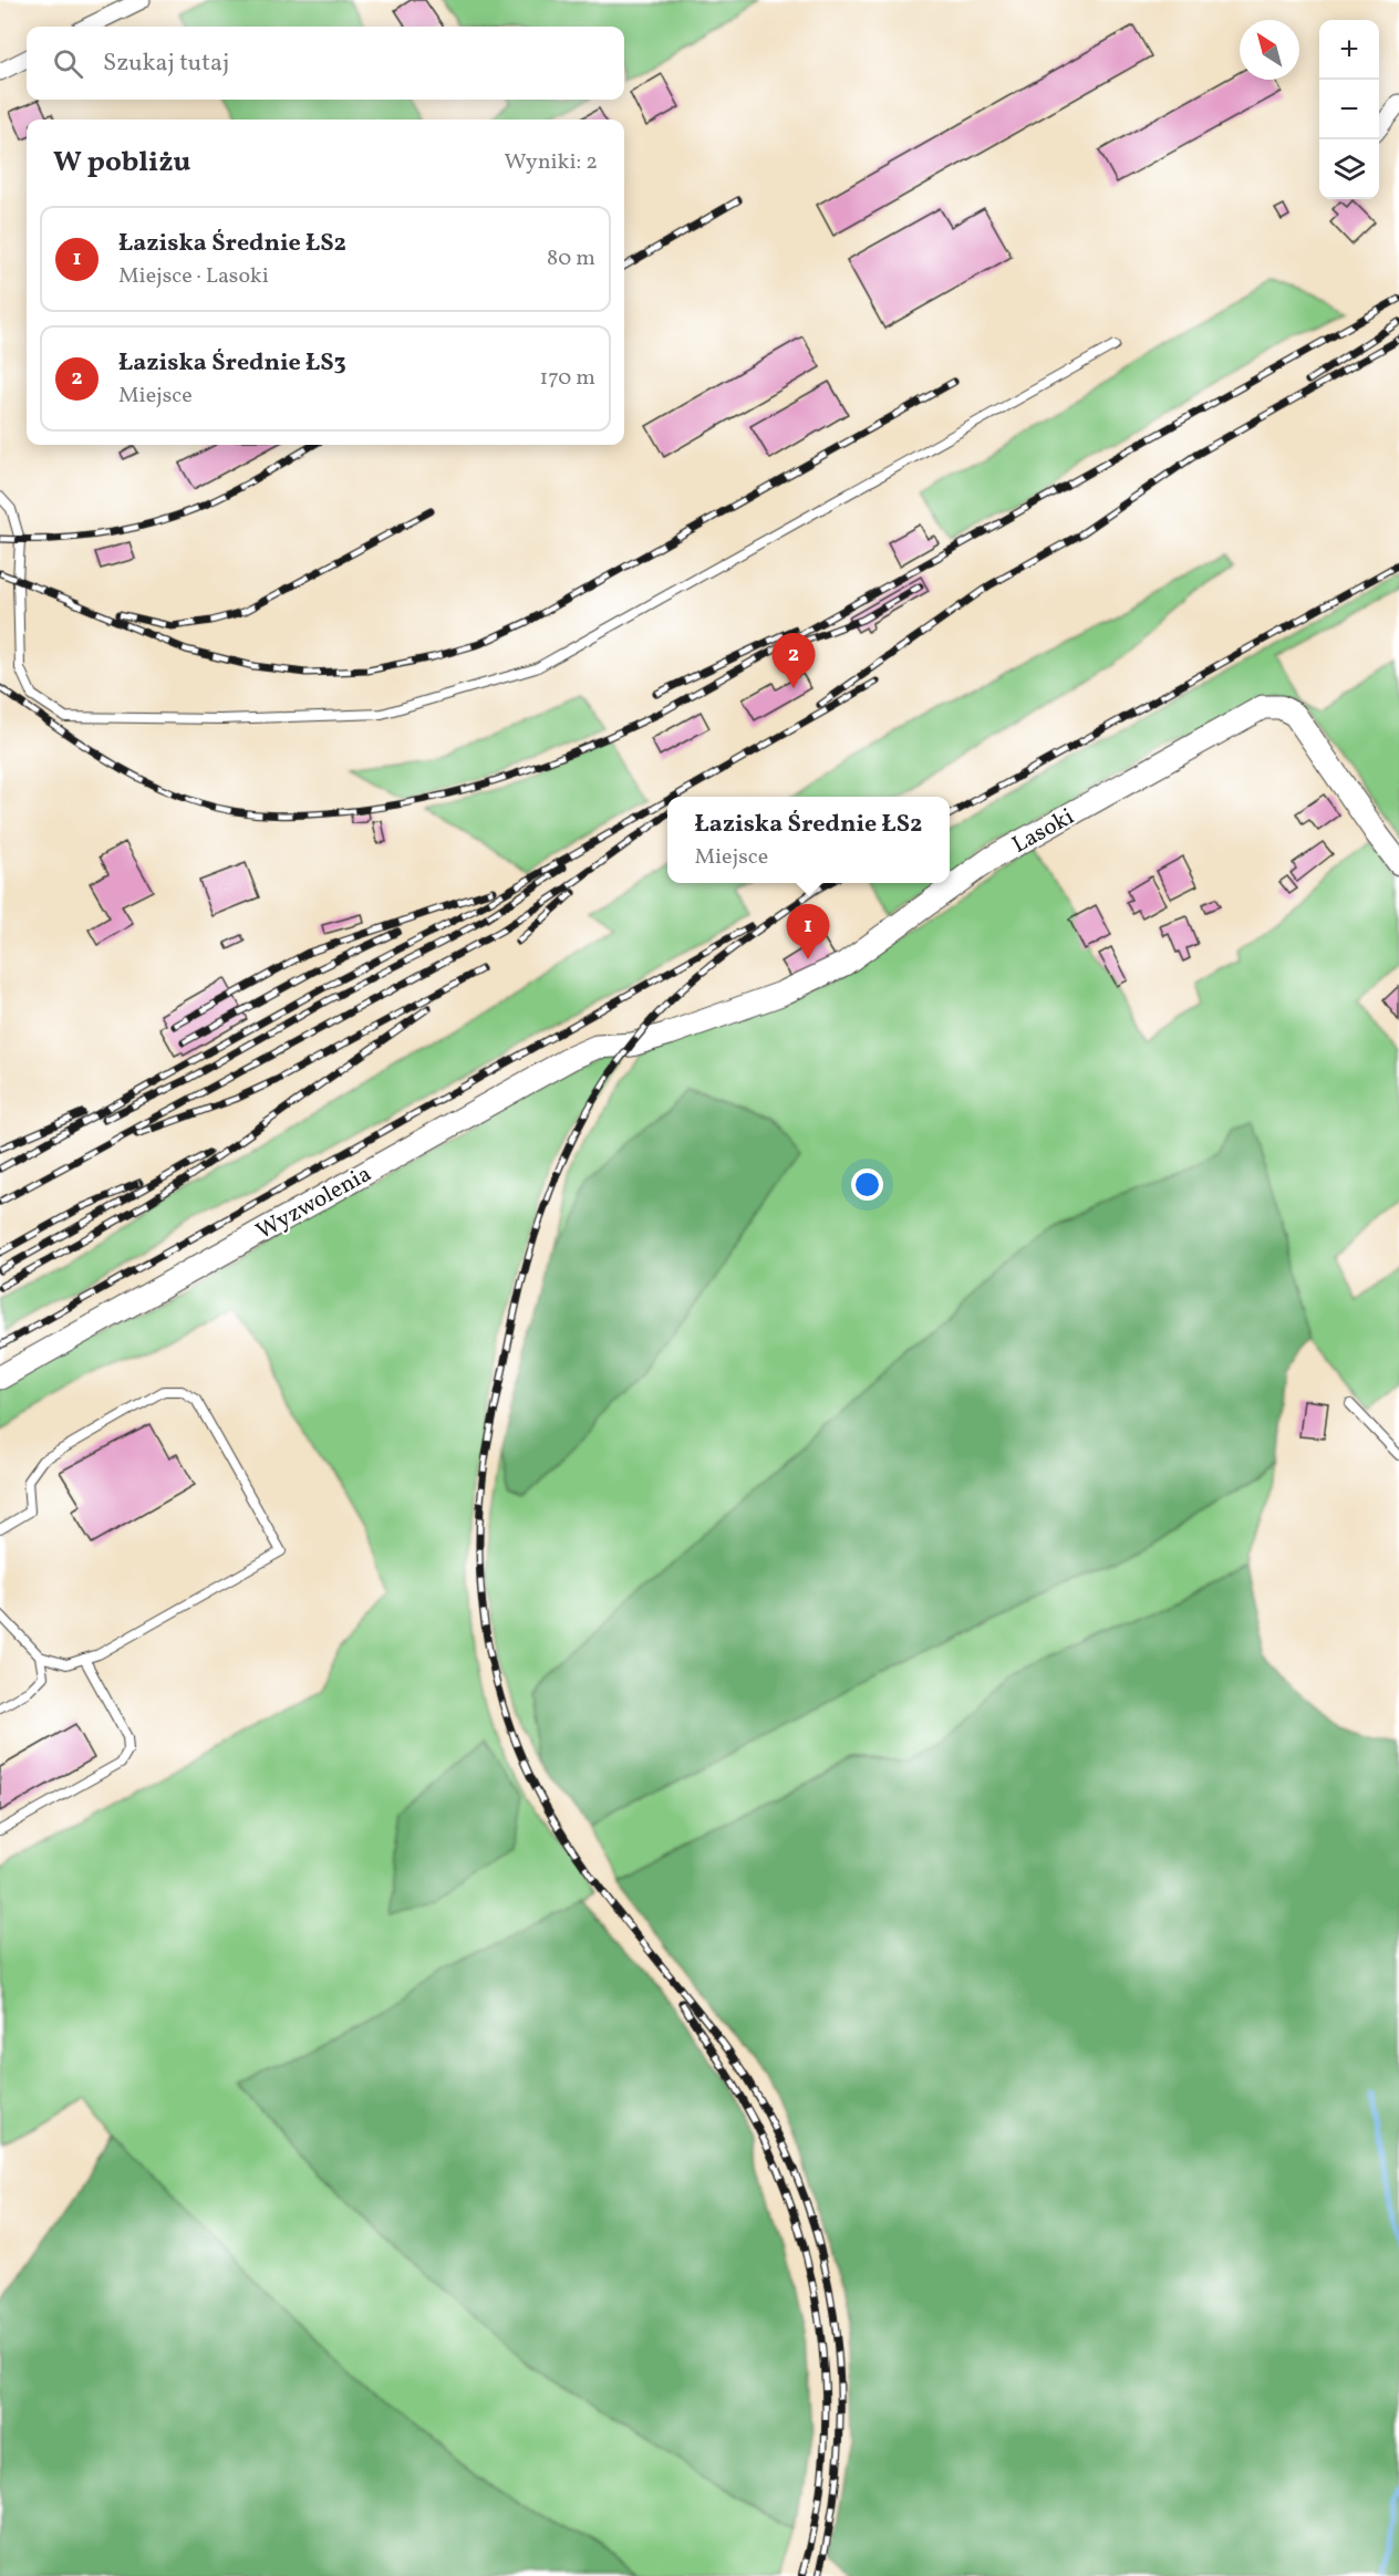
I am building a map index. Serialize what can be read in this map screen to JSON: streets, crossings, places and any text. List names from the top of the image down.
{
  "streets": {
    "street": ["Lasoki", "Wyzwolenia"]
  },
  "crossings": [
    ["Lasoki", "Wyzwolenia"]
  ],
  "north": "top left",
  "page": {
    "map_buttons": ["+", "−"],
    "search": "Szukaj tutaj",
    "heading": ["W pobliżu", "Wyniki: 2"],
    "list": [
      {
        "mark": "1",
        "name": "Łaziska Średnie ŁS2",
        "note": "Miejsce · Lasoki",
        "value": "80 m"
      },
      {
        "mark": "2",
        "name": "Łaziska Średnie ŁS3",
        "note": "Miejsce",
        "value": "170 m"
      }
    ],
    "pins": ["2", "1"],
    "popup": ["Łaziska Średnie ŁS2", "Miejsce"]
  }
}
